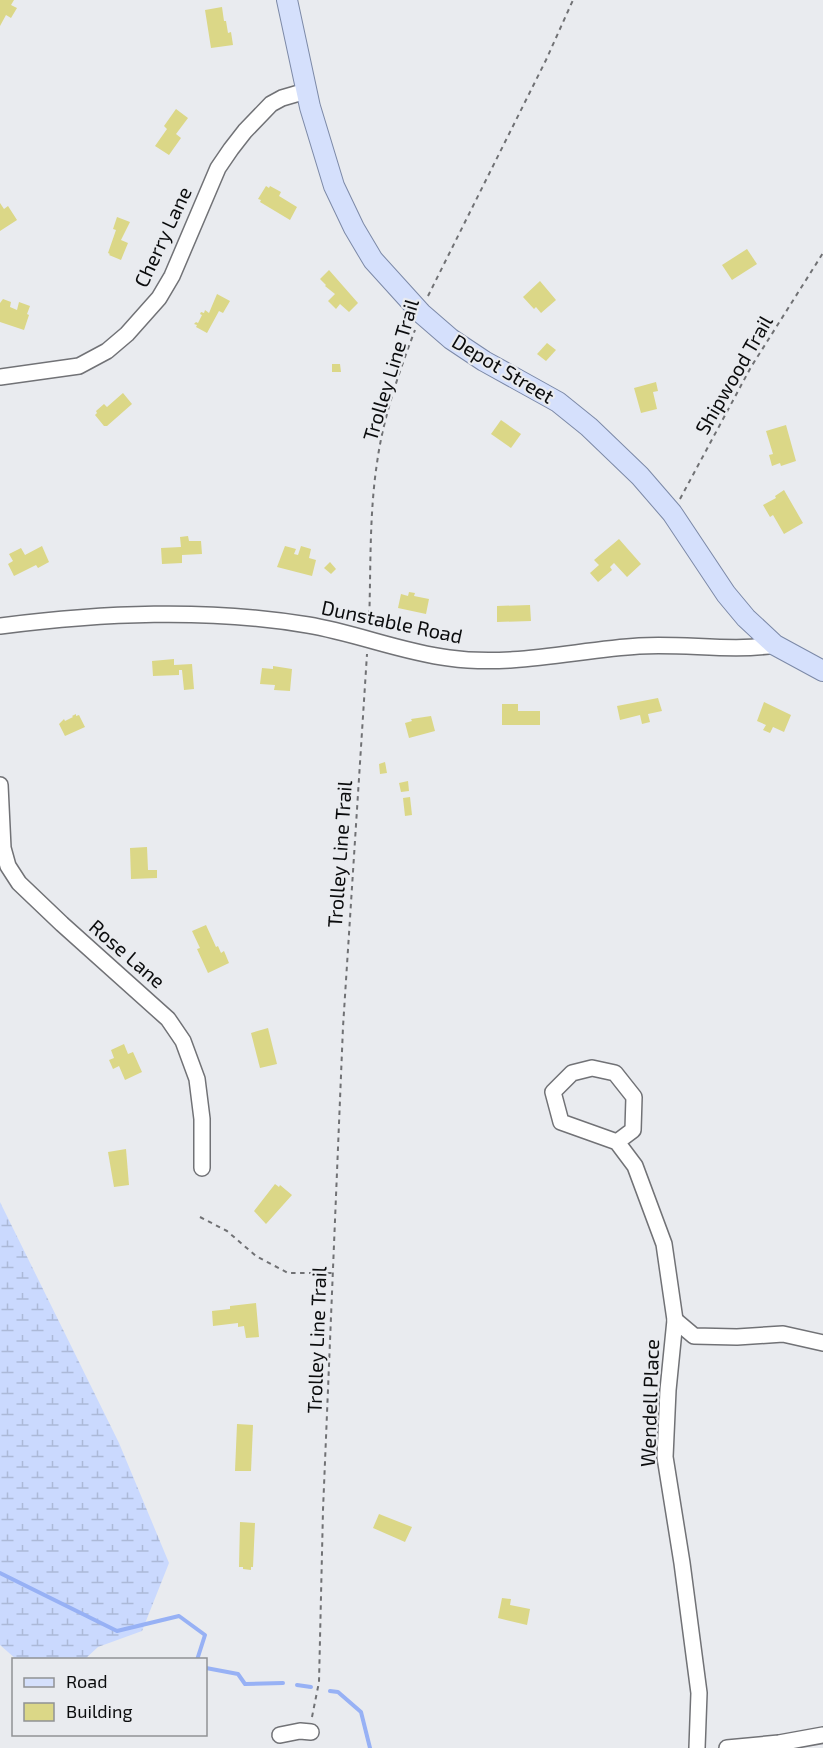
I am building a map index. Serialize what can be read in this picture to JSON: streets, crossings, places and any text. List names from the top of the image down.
{
  "streets": {
    "main road": ["Depot Street"],
    "street": [
      "Cherry Lane",
      "Dunstable Road",
      "Rose Lane",
      "Wendell Place"
    ],
    "path": ["Trolley Line Trail", "Shipwood Trail"]
  },
  "crossings": [
    ["Cherry Lane", "Depot Street"],
    ["Depot Street", "Trolley Line Trail"],
    ["Depot Street", "Shipwood Trail"],
    ["Depot Street", "Dunstable Road"],
    ["Trolley Line Trail", "Dunstable Road"]
  ],
  "legend": ["Road", "Building"]
}
